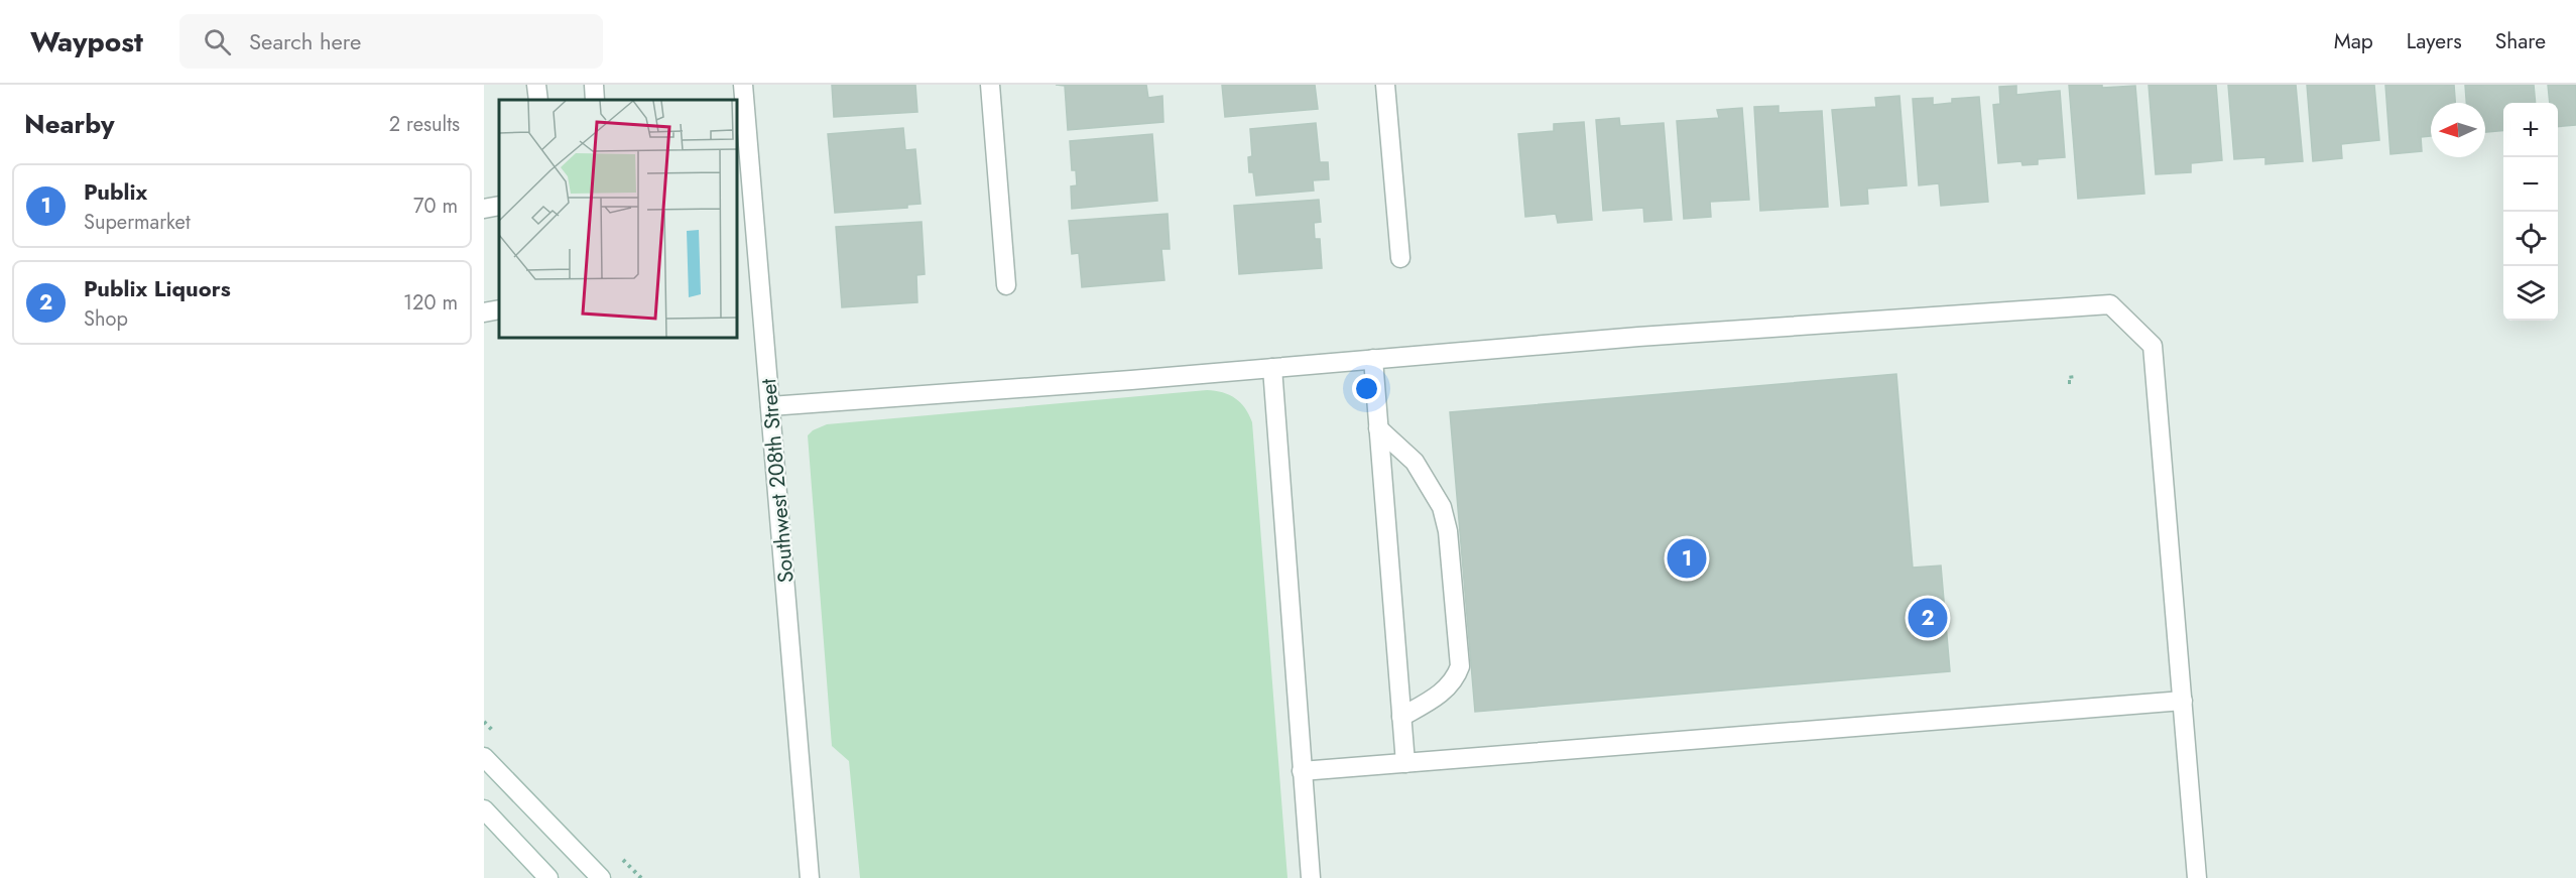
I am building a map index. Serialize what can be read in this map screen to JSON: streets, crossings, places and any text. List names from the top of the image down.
{
  "streets": {
    "street": ["Southwest 208th Street"]
  },
  "north": "left",
  "page": {
    "header": "Waypost",
    "search": "Search here",
    "nav": ["Map", "Layers", "Share"],
    "heading": ["Nearby", "2 results"],
    "map_buttons": ["+", "−"],
    "list": [
      {
        "mark": "1",
        "name": "Publix",
        "note": "Supermarket",
        "value": "70 m"
      },
      {
        "mark": "2",
        "name": "Publix Liquors",
        "note": "Shop",
        "value": "120 m"
      }
    ],
    "pins": ["1", "2"]
  }
}
